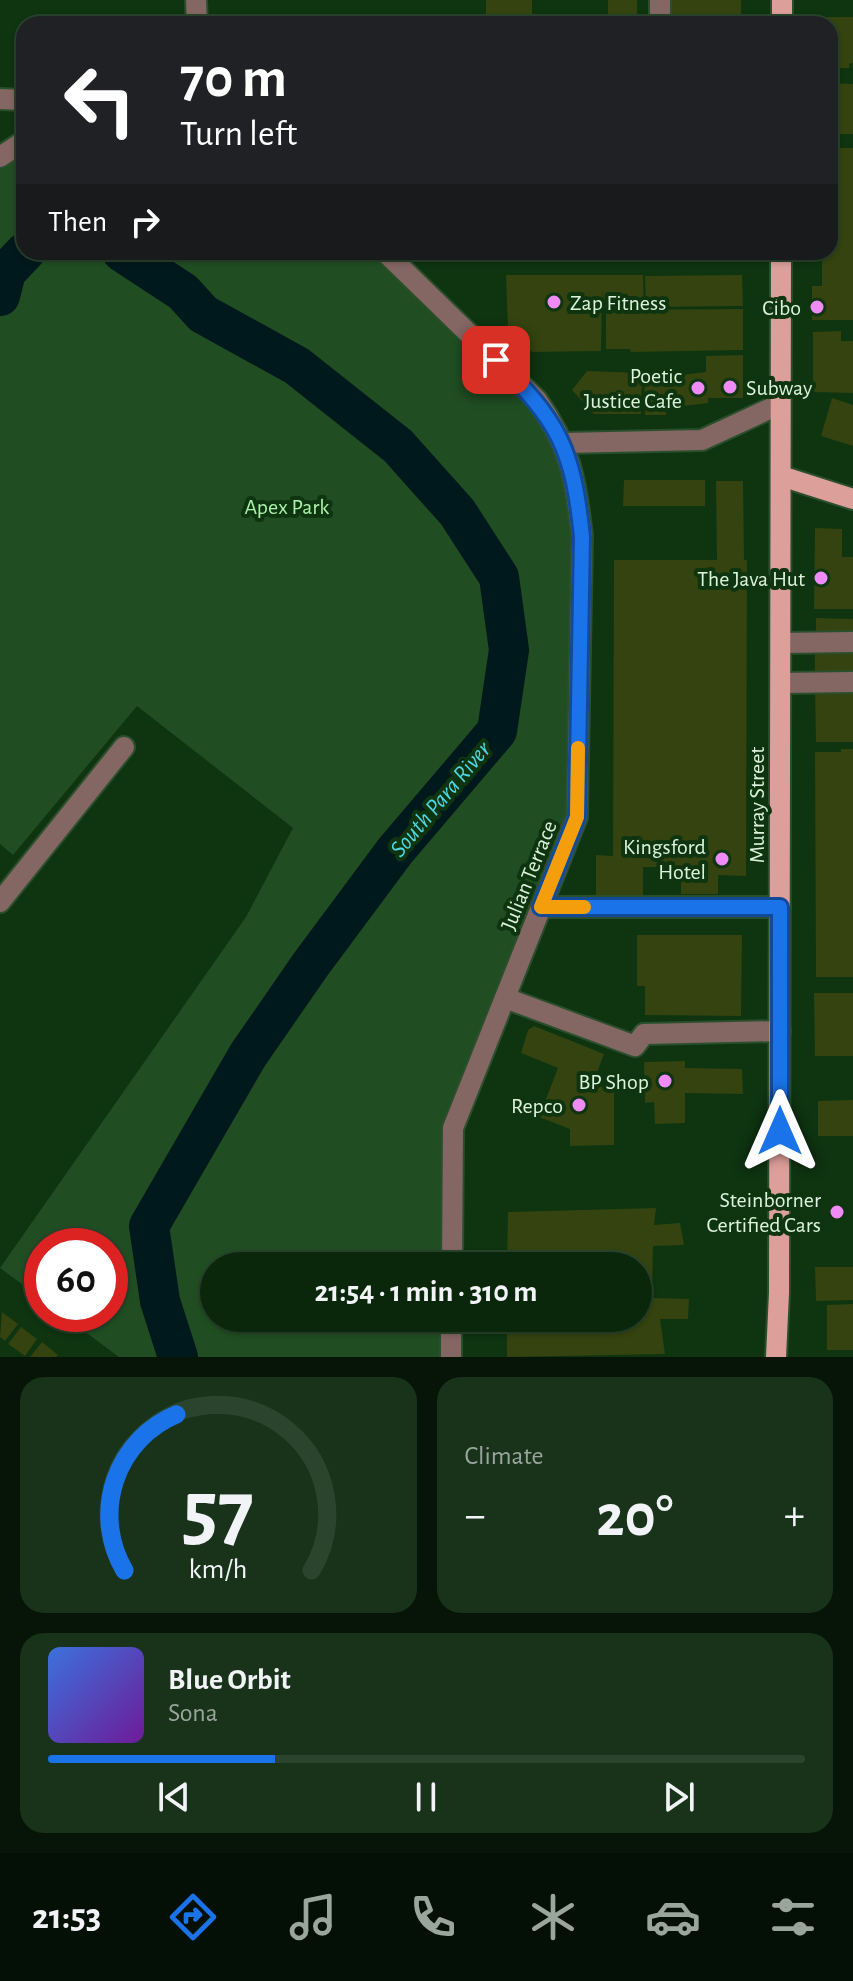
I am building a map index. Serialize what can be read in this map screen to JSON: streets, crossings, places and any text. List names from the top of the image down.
{
  "streets": {
    "main road": ["Murray Street"],
    "street": ["Julian Terrace"]
  },
  "water": ["South Para River"],
  "parks": ["Apex Park"],
  "places": [
    "Zap Fitness",
    "Cibo",
    "Subway",
    "Poetic Justice Cafe",
    "The Java Hut",
    "Kingsford Hotel",
    "BP Shop",
    "Repco",
    "Steinborner Certified Cars"
  ],
  "page": {
    "turn": ["70 m", "Turn left"],
    "then": "Then",
    "limit": "60",
    "trip": "21:54 · 1 min · 310 m",
    "tile": "Climate",
    "heat": ["−", "20°", "+"],
    "song": ["Blue Orbit", "Sona"],
    "tabs": "21:53",
    "gauge": ["57", "km/h"]
  }
}
